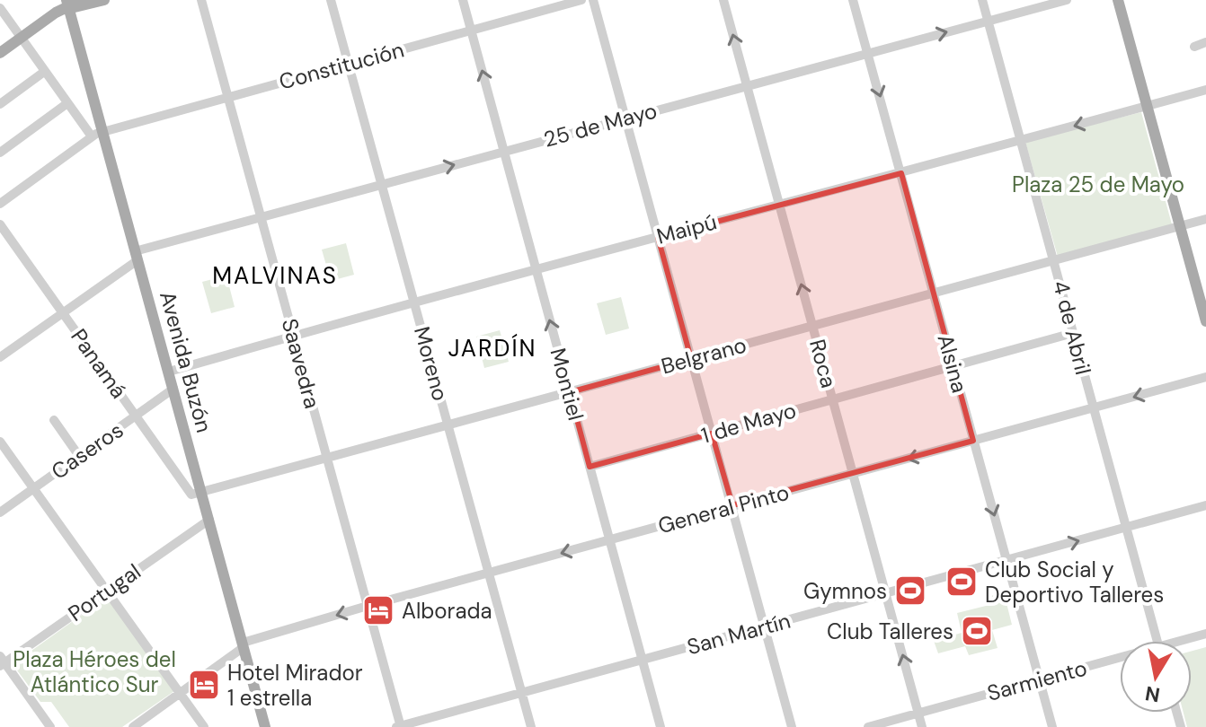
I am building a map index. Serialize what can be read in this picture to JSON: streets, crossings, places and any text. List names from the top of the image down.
{
  "streets": {
    "main road": ["Avenida Buzón"],
    "street": [
      "Constitución",
      "25 de Mayo",
      "Maipú",
      "4 de Abril",
      "Belgrano",
      "Panamá",
      "Saavedra",
      "Moreno",
      "Roca",
      "Alsina",
      "Montiel",
      "1 de Mayo",
      "Caseros",
      "General Pinto",
      "Portugal",
      "San Martín",
      "Sarmiento"
    ]
  },
  "crossings": [
    ["Constitución", "Avenida Buzón"],
    ["Constitución", "Saavedra"],
    ["Constitución", "Moreno"],
    ["Constitución", "Montiel"],
    ["25 de Mayo", "4 de Abril"],
    ["25 de Mayo", "Avenida Buzón"],
    ["25 de Mayo", "Panamá"],
    ["25 de Mayo", "Saavedra"],
    ["25 de Mayo", "Moreno"],
    ["25 de Mayo", "Roca"],
    ["25 de Mayo", "Alsina"],
    ["25 de Mayo", "Montiel"],
    ["Maipú", "4 de Abril"],
    ["Maipú", "Avenida Buzón"],
    ["Maipú", "Saavedra"],
    ["Maipú", "Moreno"],
    ["Maipú", "Roca"],
    ["Maipú", "Alsina"],
    ["Maipú", "Montiel"],
    ["4 de Abril", "Belgrano"],
    ["4 de Abril", "1 de Mayo"],
    ["4 de Abril", "General Pinto"],
    ["4 de Abril", "San Martín"],
    ["Belgrano", "Avenida Buzón"],
    ["Belgrano", "Panamá"],
    ["Belgrano", "Saavedra"],
    ["Belgrano", "Moreno"],
    ["Belgrano", "Roca"],
    ["Belgrano", "Alsina"],
    ["Belgrano", "Montiel"],
    ["Avenida Buzón", "Panamá"],
    ["Avenida Buzón", "Caseros"],
    ["Avenida Buzón", "General Pinto"],
    ["Avenida Buzón", "Portugal"],
    ["Panamá", "Caseros"],
    ["Saavedra", "General Pinto"],
    ["Saavedra", "San Martín"],
    ["Moreno", "General Pinto"],
    ["Moreno", "San Martín"],
    ["Roca", "1 de Mayo"],
    ["Roca", "General Pinto"],
    ["Roca", "San Martín"],
    ["Roca", "Sarmiento"],
    ["Alsina", "1 de Mayo"],
    ["Alsina", "General Pinto"],
    ["Alsina", "San Martín"],
    ["Alsina", "Sarmiento"],
    ["Montiel", "1 de Mayo"],
    ["Montiel", "General Pinto"],
    ["Montiel", "San Martín"]
  ],
  "one_way": ["Roca", "General Pinto"],
  "districts": ["MALVINAS", "JARDÍN"],
  "parks": ["Plaza 25 de Mayo", "Plaza Héroes del Atlántico Sur"],
  "places": {
    "sports": ["Club Social y Deportivo Talleres", "Gymnos", "Club Talleres"],
    "hotel": ["Alborada", "Hotel Mirador 1 estrella"]
  },
  "north": "bottom"
}
